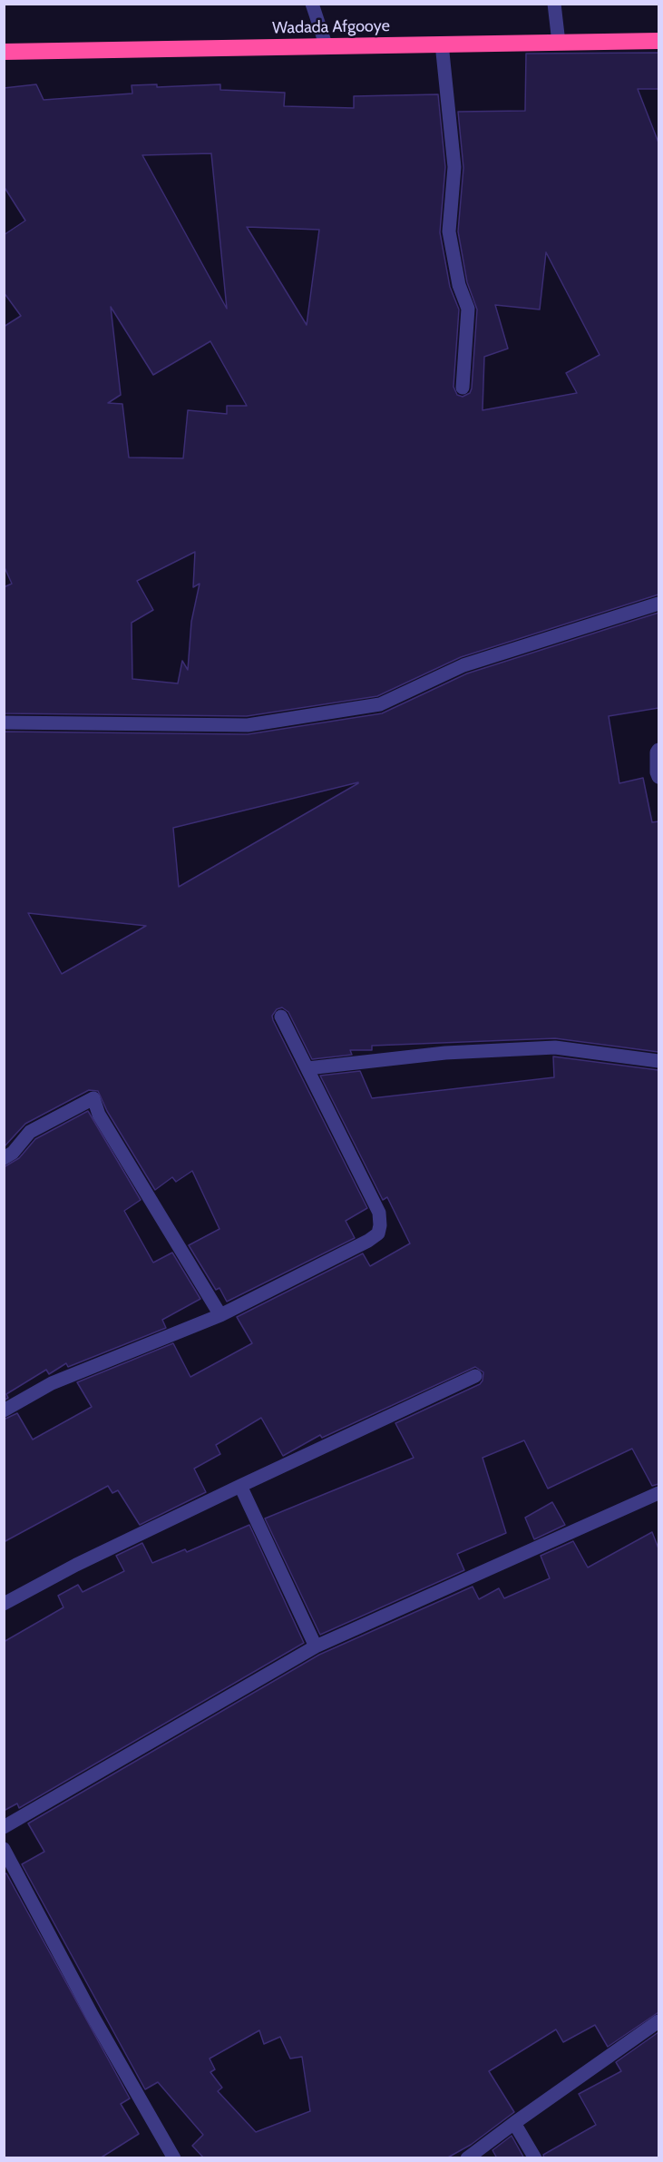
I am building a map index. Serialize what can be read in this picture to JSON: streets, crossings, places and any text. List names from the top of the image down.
{
  "streets": {
    "highway": ["Wadada Afgooye"]
  }
}
